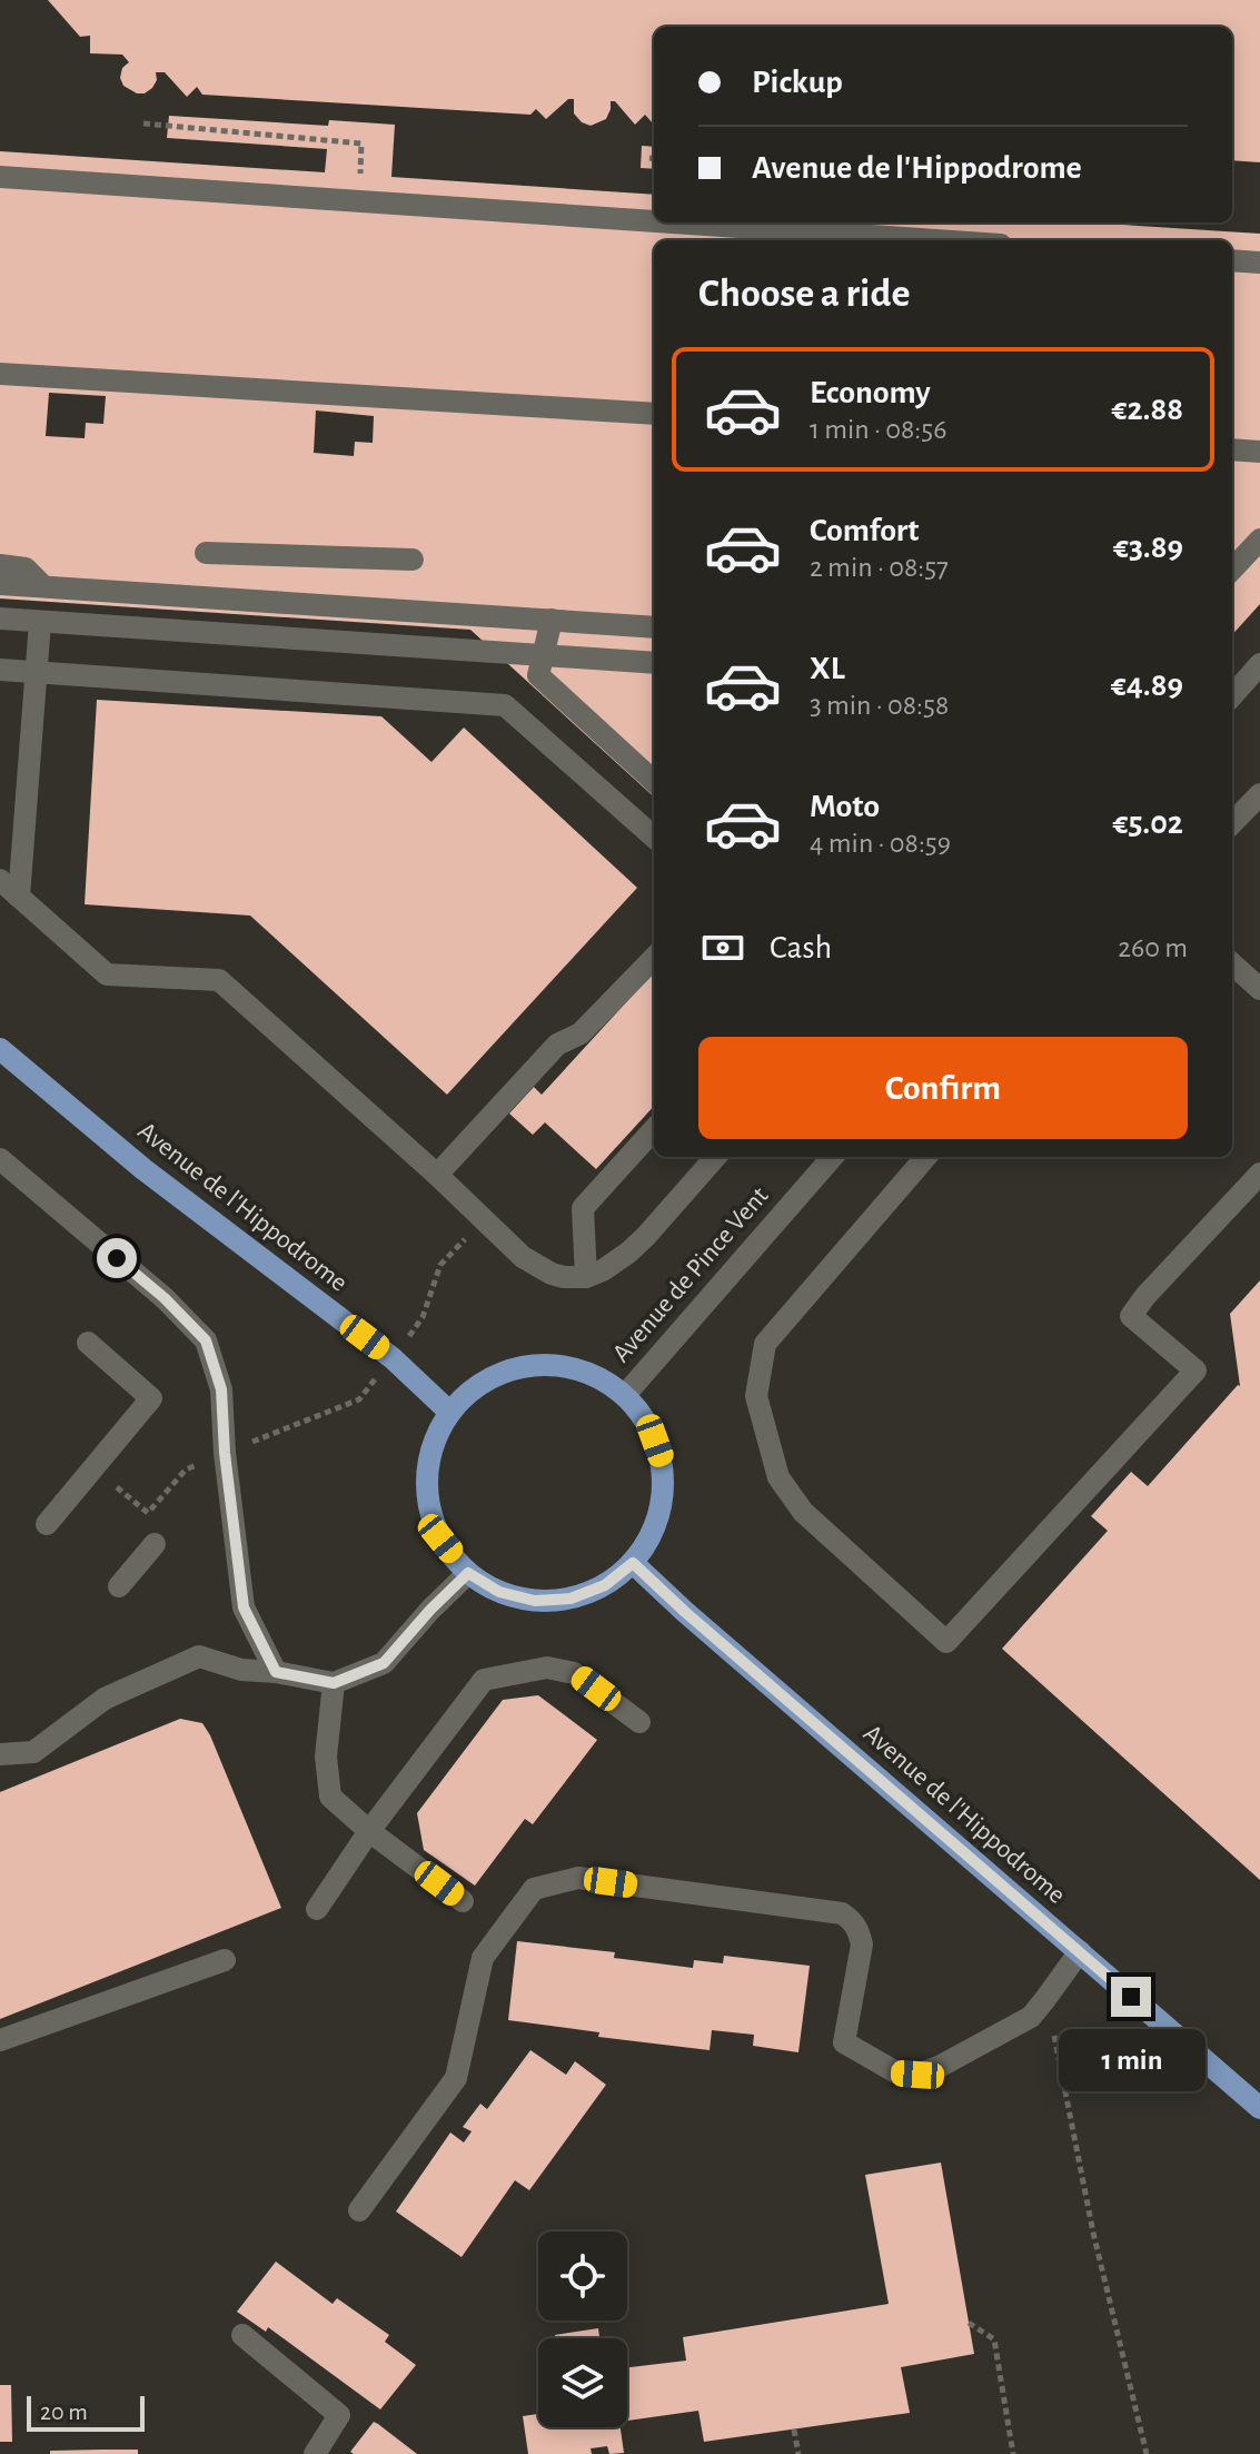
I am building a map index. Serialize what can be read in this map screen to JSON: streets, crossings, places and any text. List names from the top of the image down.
{
  "streets": {
    "main road": ["Avenue de l'Hippodrome"],
    "street": ["Avenue de Pince Vent"]
  },
  "crossings": [
    ["Avenue de l'Hippodrome", "Avenue de Pince Vent"]
  ],
  "scale_bar": "20 m",
  "page": {
    "banner": ["Pickup", "Avenue de l'Hippodrome"],
    "heading": "Choose a ride",
    "list": [
      {
        "name": "Economy",
        "note": "1 min · 08:56",
        "value": "€2.88"
      },
      {
        "name": "Comfort",
        "note": "2 min · 08:57",
        "value": "€3.89"
      },
      {
        "name": "XL",
        "note": "3 min · 08:58",
        "value": "€4.89"
      },
      {
        "name": "Moto",
        "note": "4 min · 08:59",
        "value": "€5.02"
      }
    ],
    "pay": ["Cash", "260 m"],
    "buttons": "Confirm",
    "bubble": "1 min",
    "scale": "20 m"
  }
}
